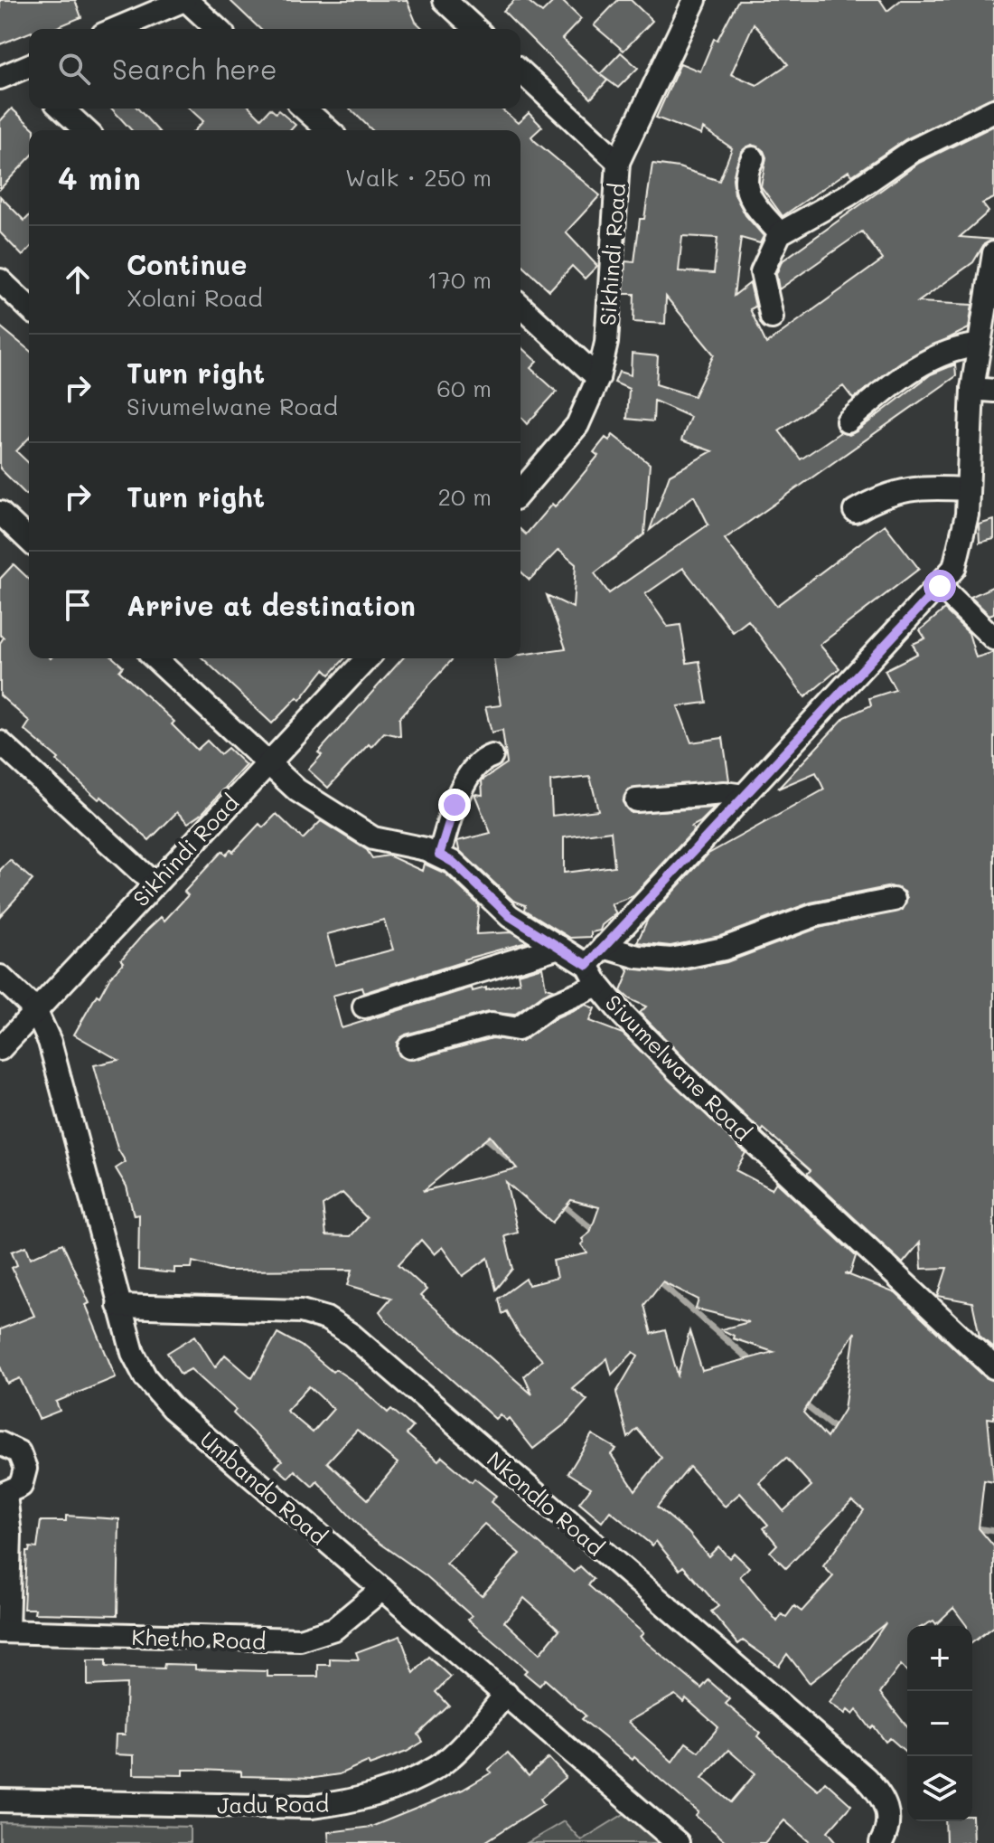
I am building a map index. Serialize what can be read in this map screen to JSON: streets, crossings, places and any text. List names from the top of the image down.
{
  "streets": {
    "street": [
      "Sikhindi Road",
      "Sivumelwane Road",
      "Umbando Road",
      "Nkondlo Road",
      "Khetho Road",
      "Jadu Road"
    ]
  },
  "crossings": [
    ["Sikhindi Road", "Sivumelwane Road"],
    ["Sikhindi Road", "Umbando Road"],
    ["Umbando Road", "Nkondlo Road"],
    ["Umbando Road", "Khetho Road"],
    ["Umbando Road", "Jadu Road"]
  ],
  "page": {
    "search": "Search here",
    "heading": ["4 min", "Walk · 250 m"],
    "list": [
      ["Continue", "Xolani Road", "170 m"],
      ["Turn right", "Sivumelwane Road", "60 m"],
      ["Turn right", "20 m"],
      "Arrive at destination"
    ],
    "map_buttons": ["+", "−"]
  }
}
